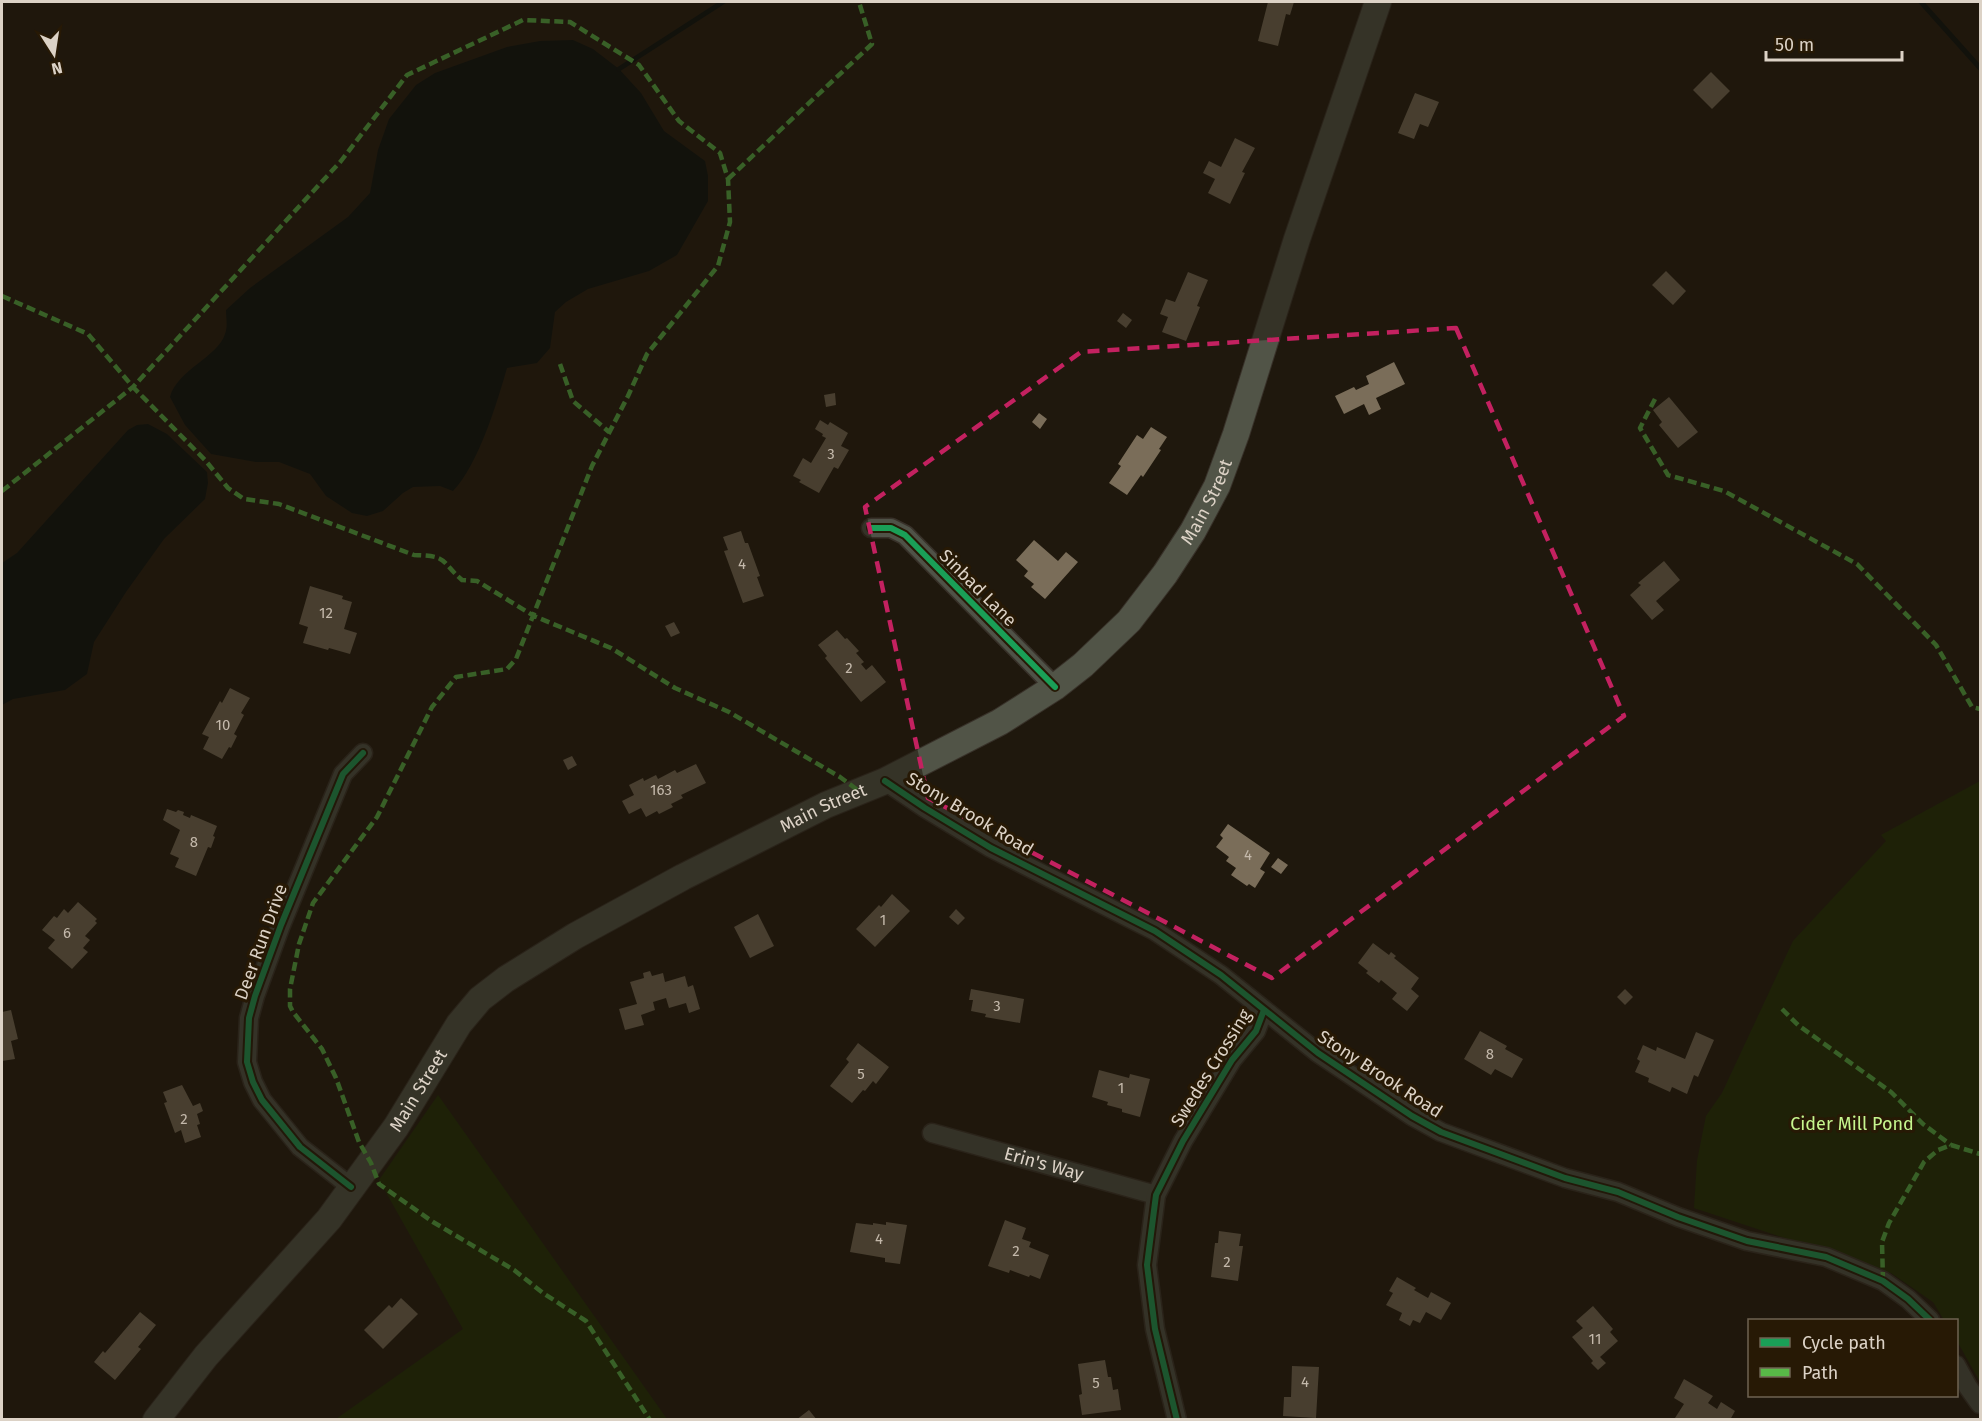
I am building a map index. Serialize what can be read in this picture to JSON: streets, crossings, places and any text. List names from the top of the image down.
{
  "streets": {
    "main road": ["Main Street"],
    "street": [
      "Sinbad Lane",
      "Stony Brook Road",
      "Deer Run Drive",
      "Swedes Crossing",
      "Erin's Way"
    ]
  },
  "crossings": [
    ["Main Street", "Sinbad Lane"],
    ["Main Street", "Stony Brook Road"],
    ["Main Street", "Deer Run Drive"],
    ["Stony Brook Road", "Swedes Crossing"],
    ["Swedes Crossing", "Erin's Way"]
  ],
  "parks": ["Cider Mill Pond"],
  "house_numbers": [
    "3",
    "4",
    "12",
    "2",
    "10",
    "163",
    "8",
    "4",
    "1",
    "6",
    "3",
    "8",
    "5",
    "1",
    "2",
    "4",
    "2",
    "2",
    "11",
    "4",
    "5"
  ],
  "legend": ["Cycle path", "Path"],
  "scale_bar": "50 m",
  "north": "bottom"
}
